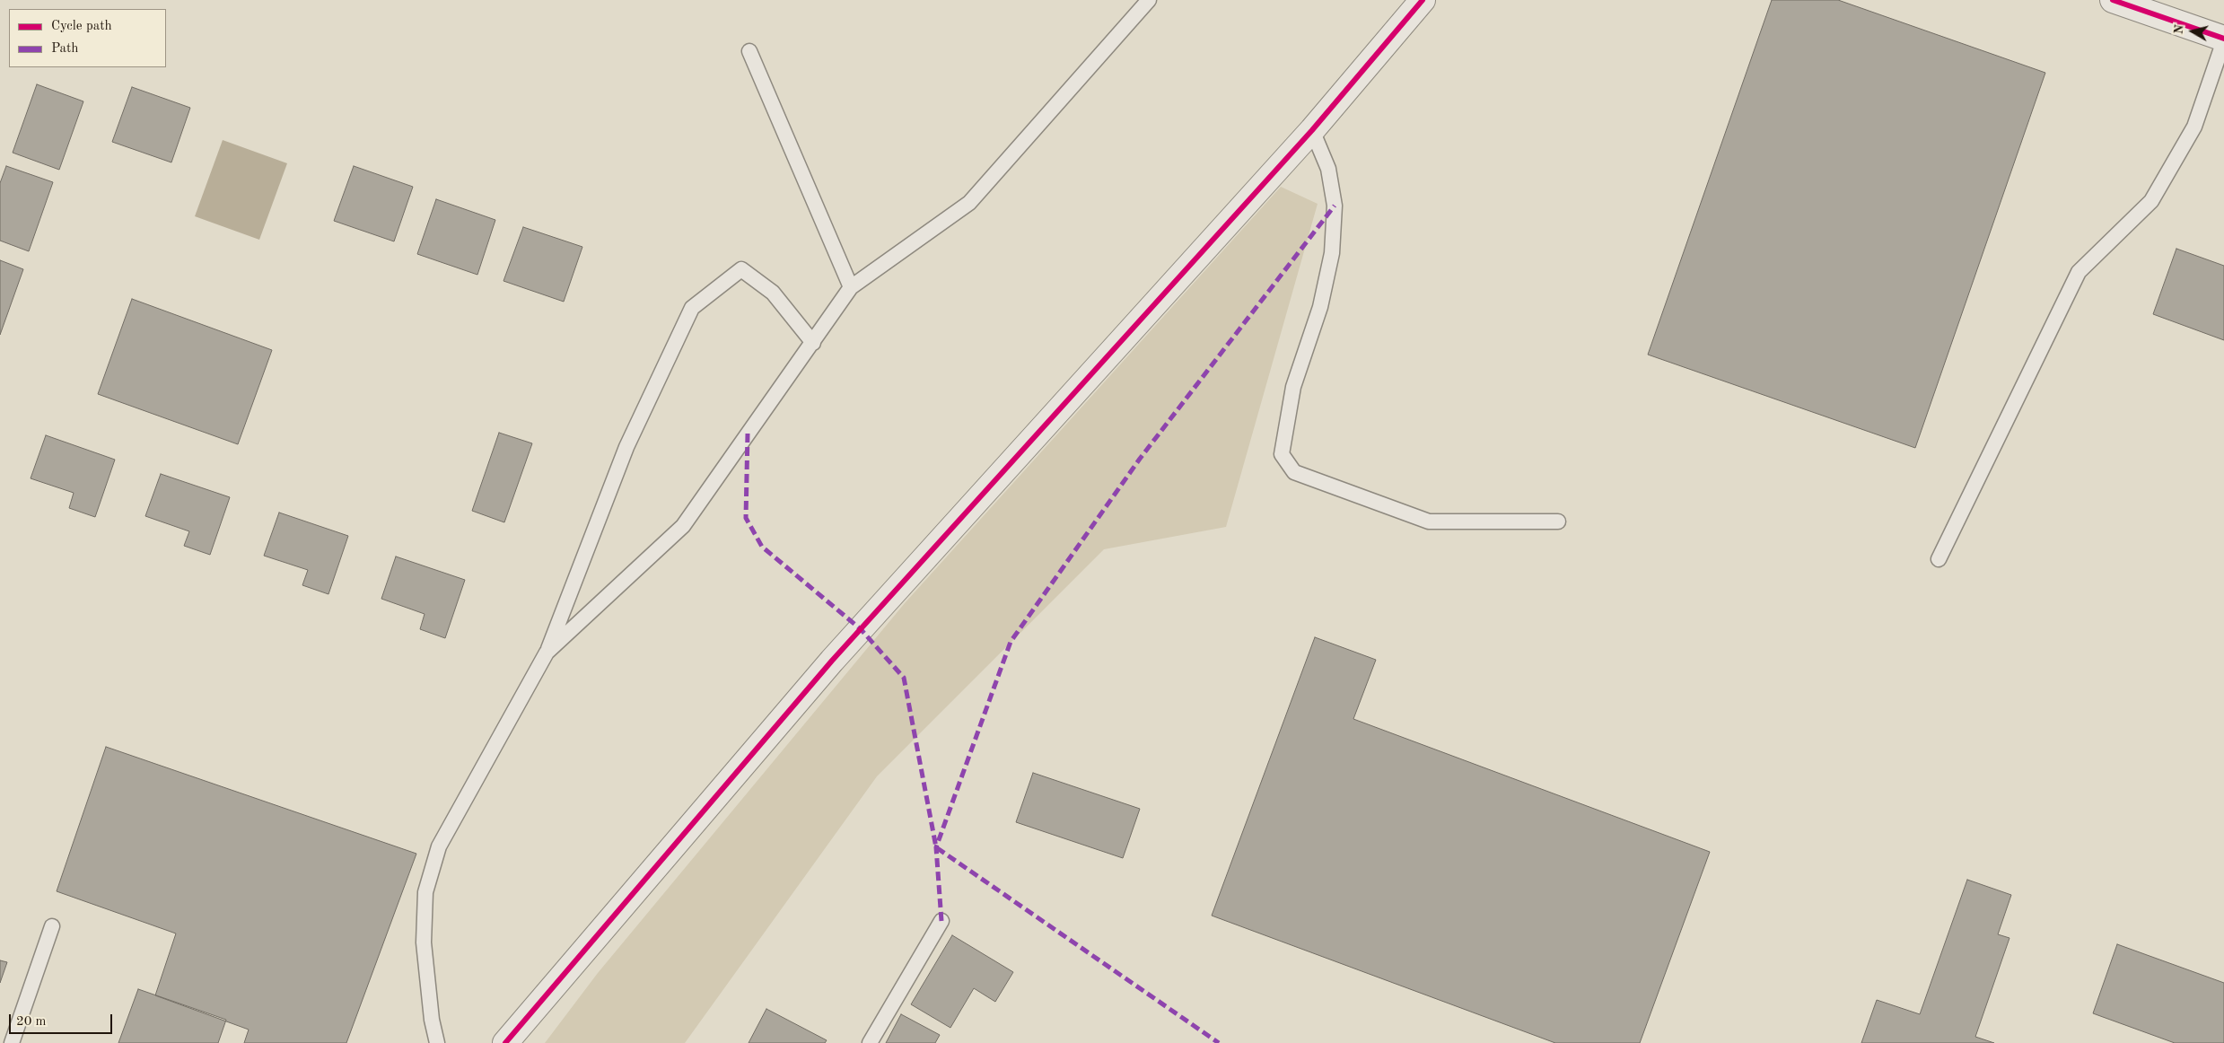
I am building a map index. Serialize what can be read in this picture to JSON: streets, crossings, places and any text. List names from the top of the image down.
{
  "legend": ["Cycle path", "Path"],
  "scale_bar": "20 m",
  "north": "left"
}
